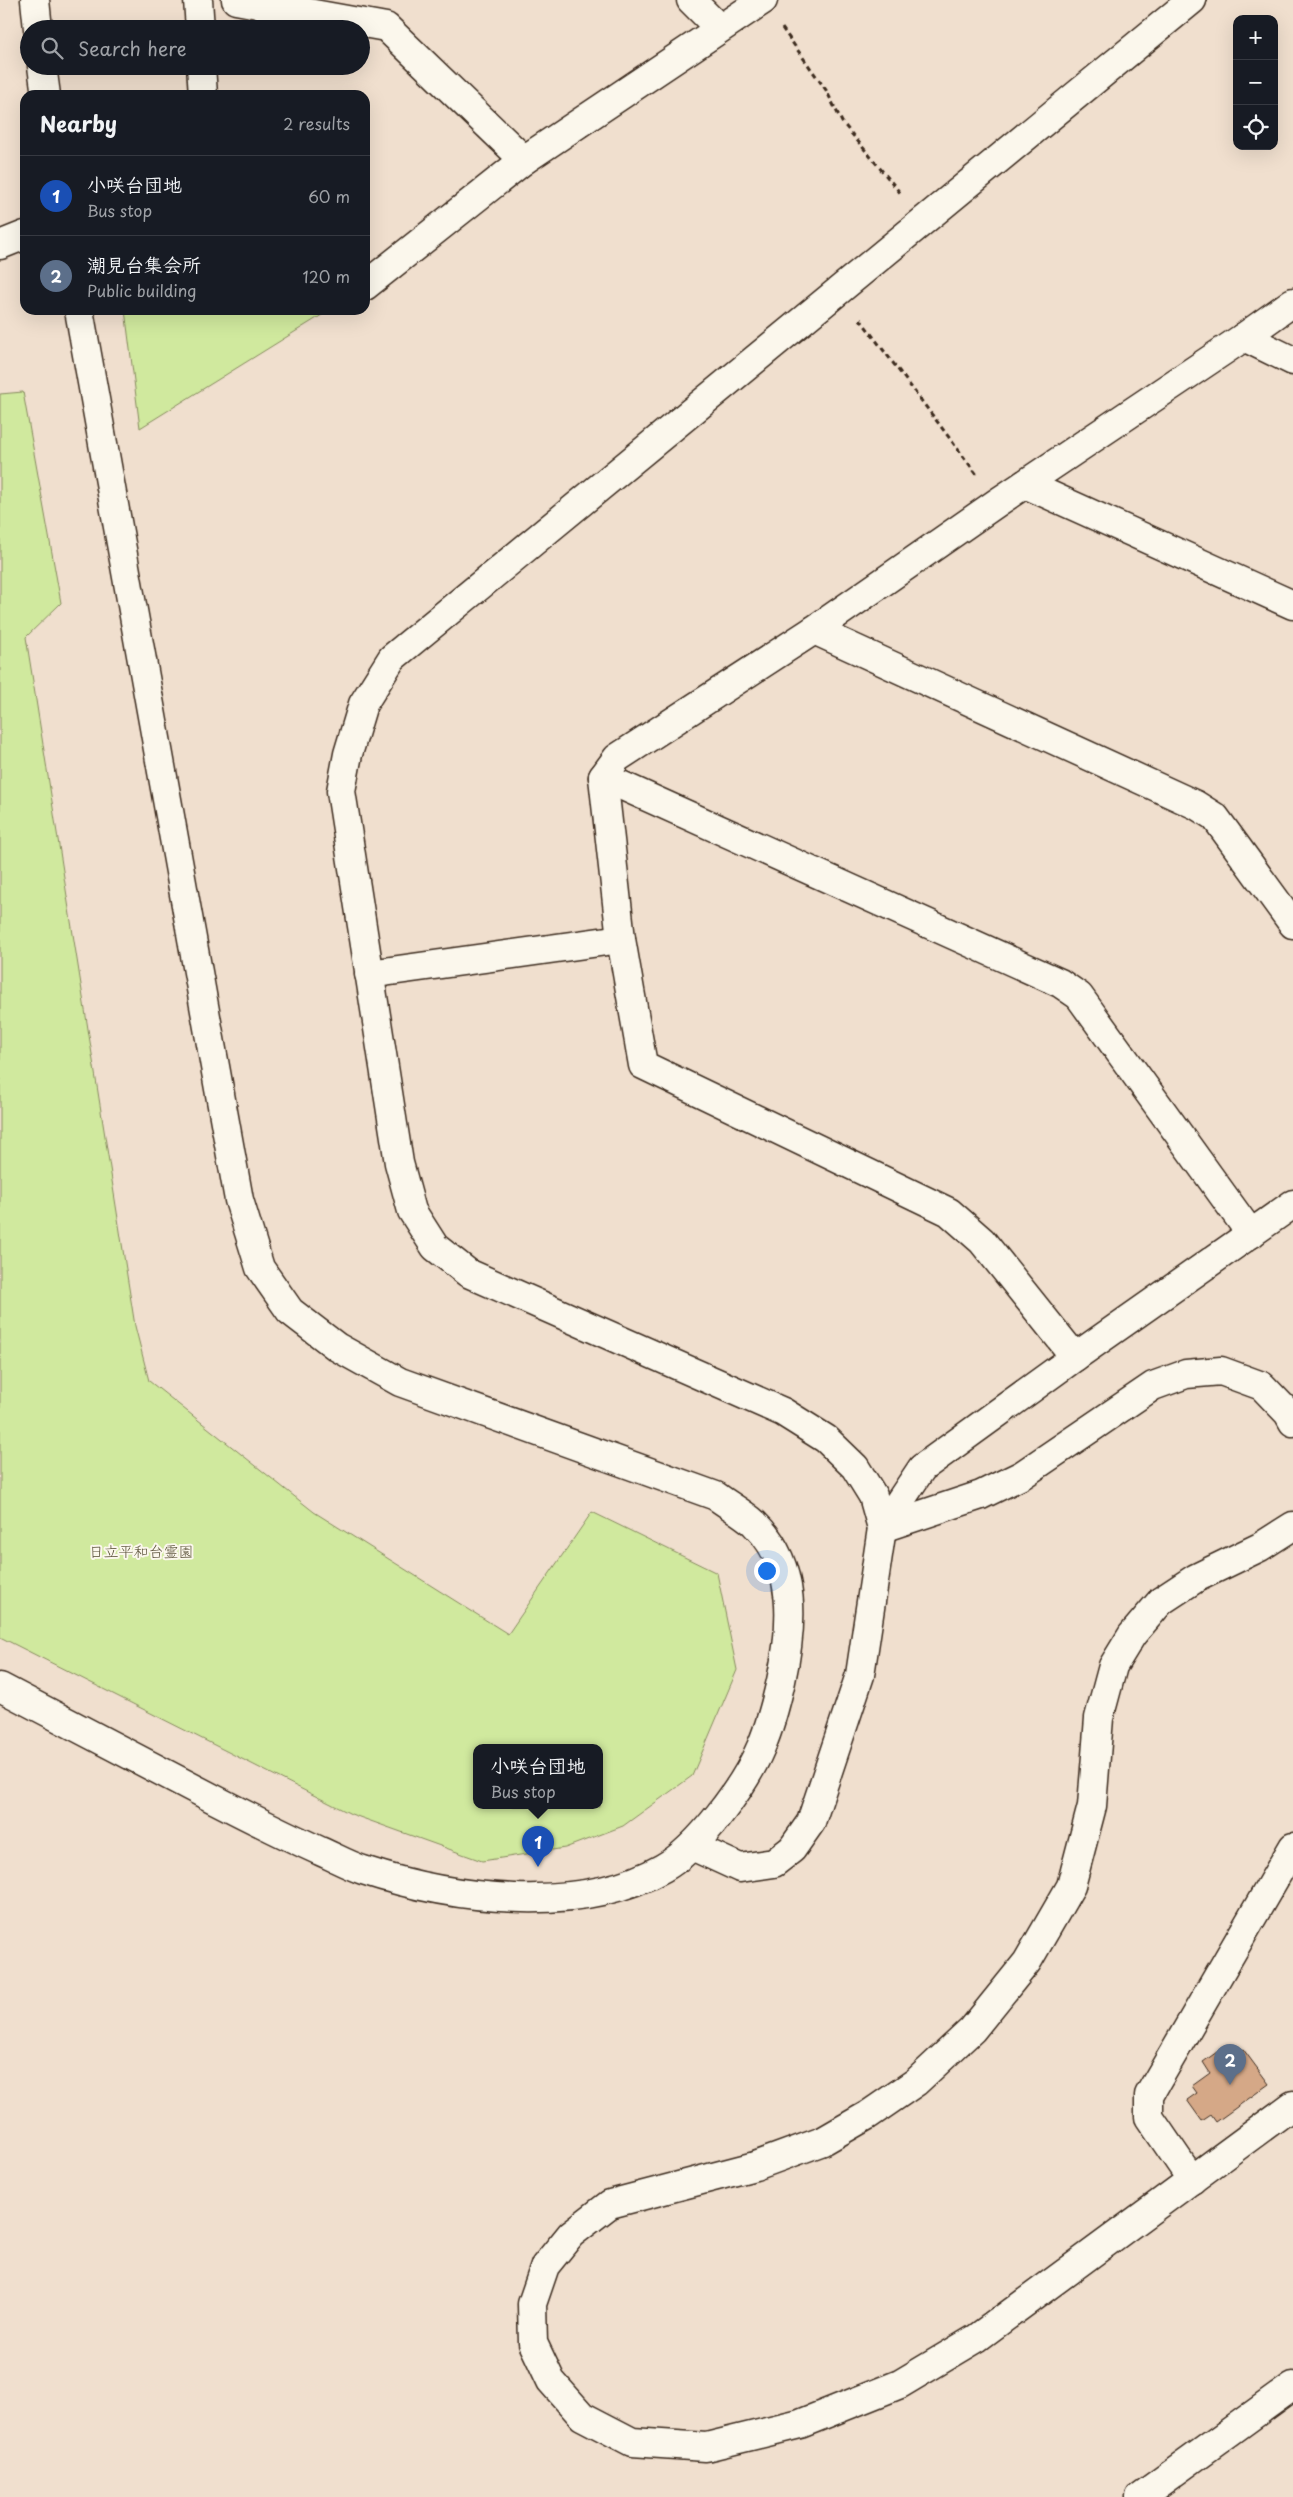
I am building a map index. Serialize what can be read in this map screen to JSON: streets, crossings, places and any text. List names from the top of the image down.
{
  "parks": ["日立平和台霊園"],
  "page": {
    "map_buttons": ["+", "−"],
    "search": "Search here",
    "heading": ["Nearby", "2 results"],
    "list": [
      {
        "mark": "1",
        "name": "小咲台団地",
        "note": "Bus stop",
        "value": "60 m"
      },
      {
        "mark": "2",
        "name": "潮見台集会所",
        "note": "Public building",
        "value": "120 m"
      }
    ],
    "popup": ["小咲台団地", "Bus stop"],
    "pins": ["1", "2"]
  }
}
